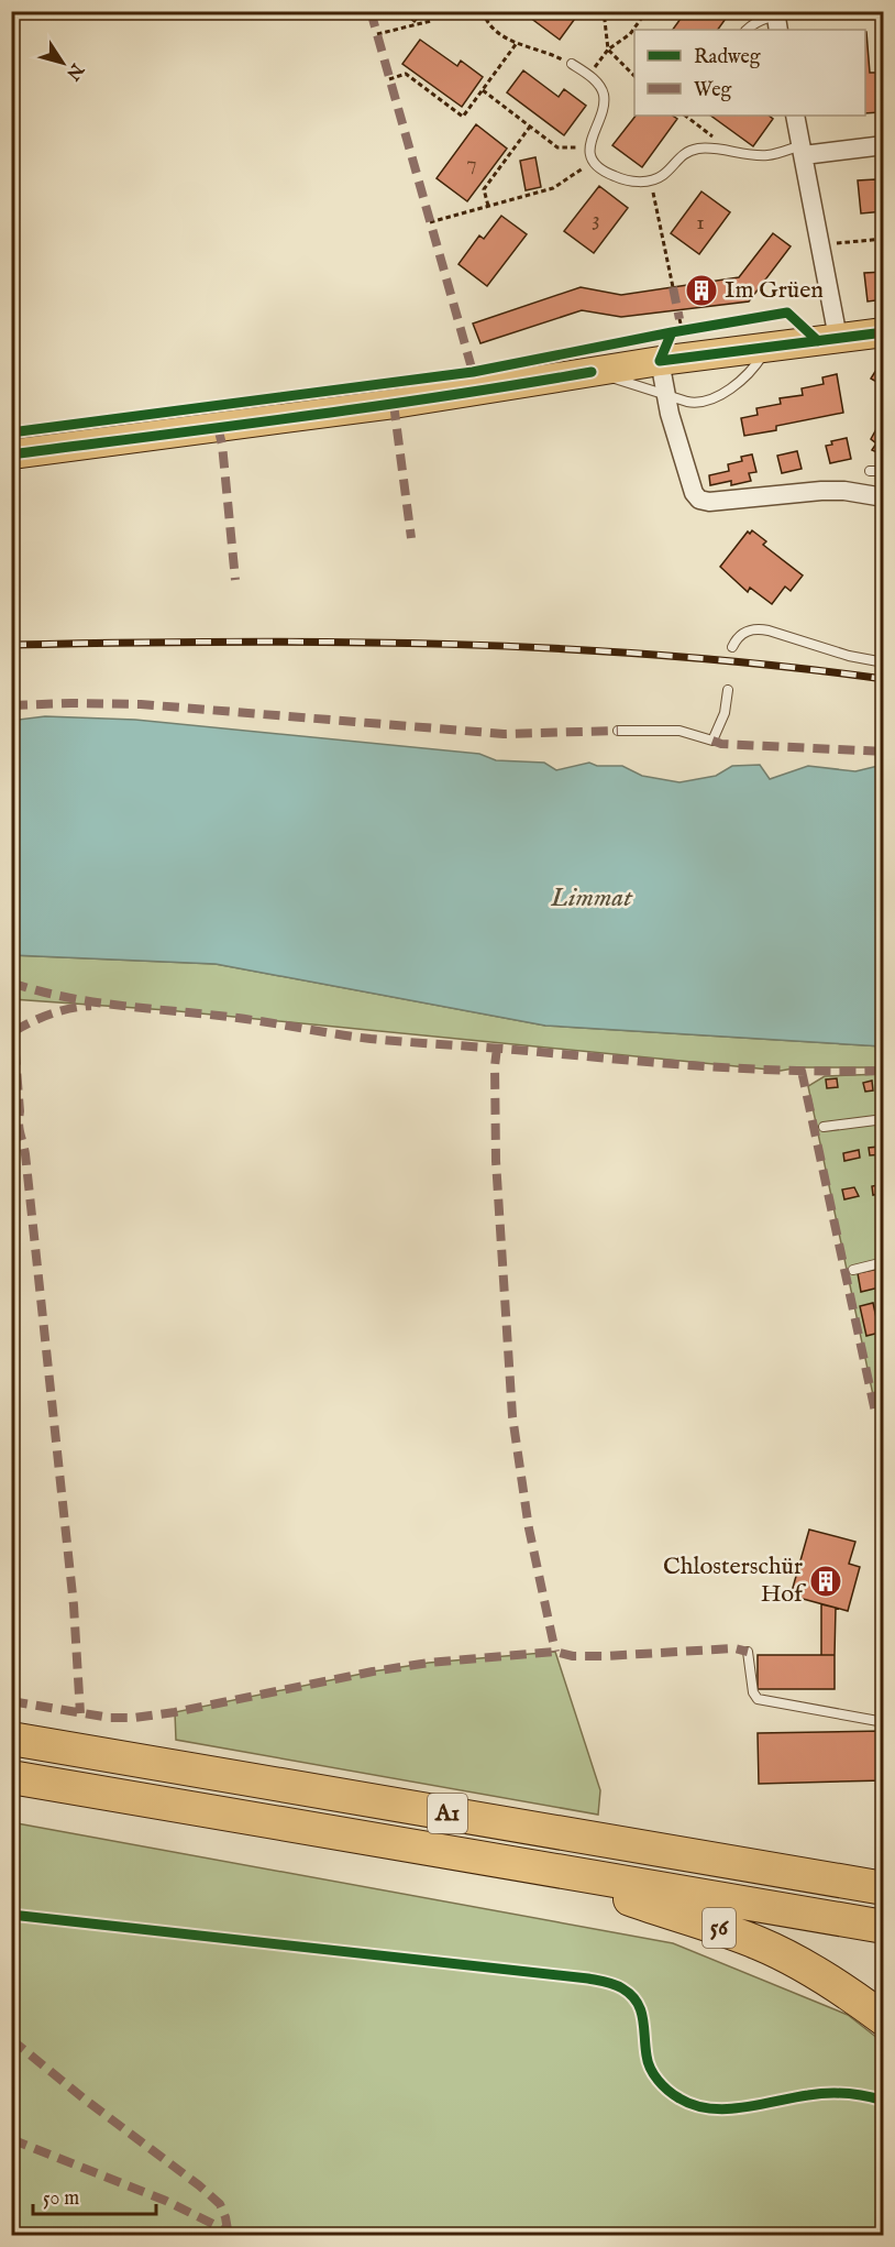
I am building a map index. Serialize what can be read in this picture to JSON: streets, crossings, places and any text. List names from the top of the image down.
{
  "streets": {
    "highway": ["A1", "56"]
  },
  "crossings": [
    ["A1", "56"]
  ],
  "water": ["Limmat"],
  "places": {
    "building": ["Im Grüen", "Chlosterschür Hof"]
  },
  "house_numbers": ["7", "3", "1"],
  "legend": ["Radweg", "Weg"],
  "scale_bar": "50 m",
  "north": "bottom right"
}
